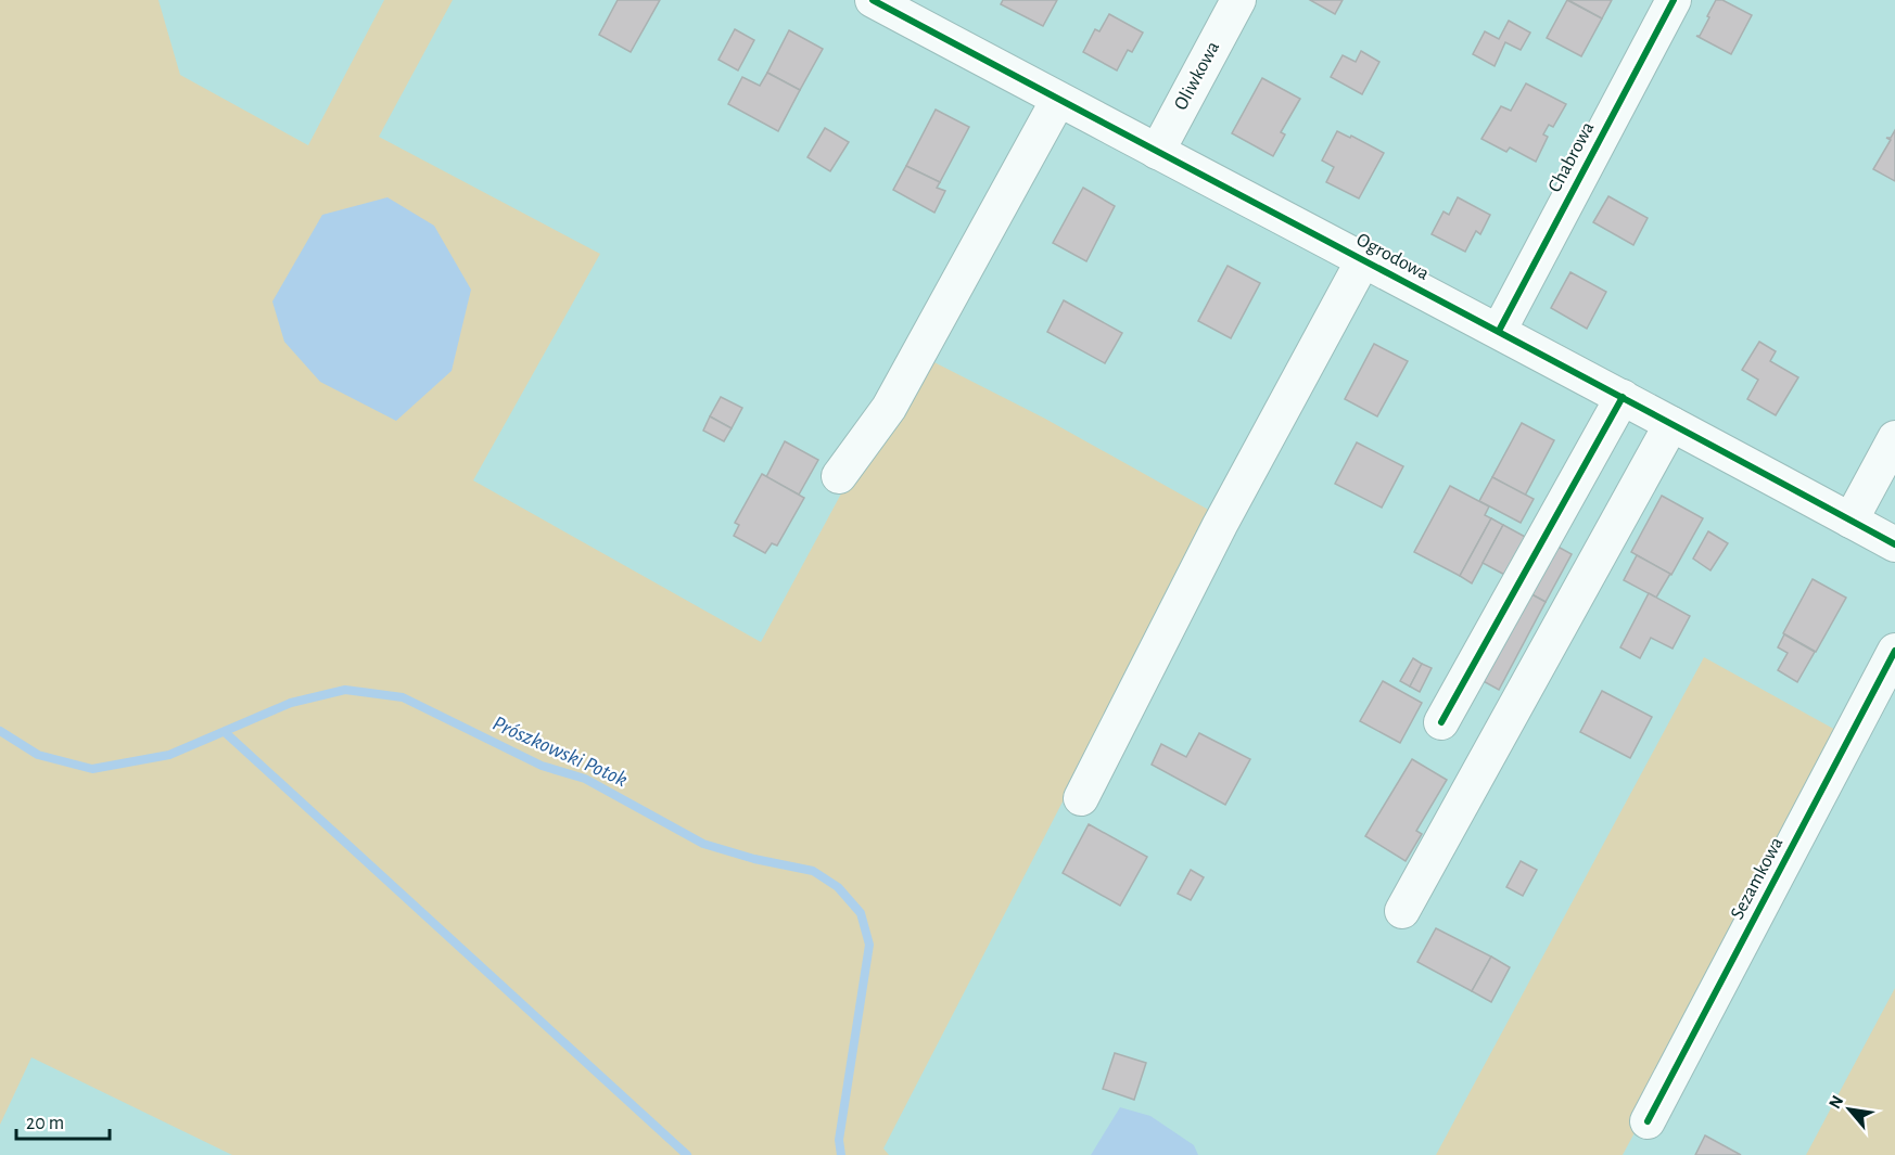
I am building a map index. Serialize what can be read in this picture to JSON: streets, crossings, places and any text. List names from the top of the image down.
{
  "streets": {
    "street": [
      "Oliwkowa",
      "Chabrowa",
      "Ogrodowa",
      "Sezamkowa"
    ]
  },
  "crossings": [
    ["Oliwkowa", "Ogrodowa"],
    ["Chabrowa", "Ogrodowa"]
  ],
  "water": ["Prószkowski Potok"],
  "scale_bar": "20 m",
  "north": "top left"
}
